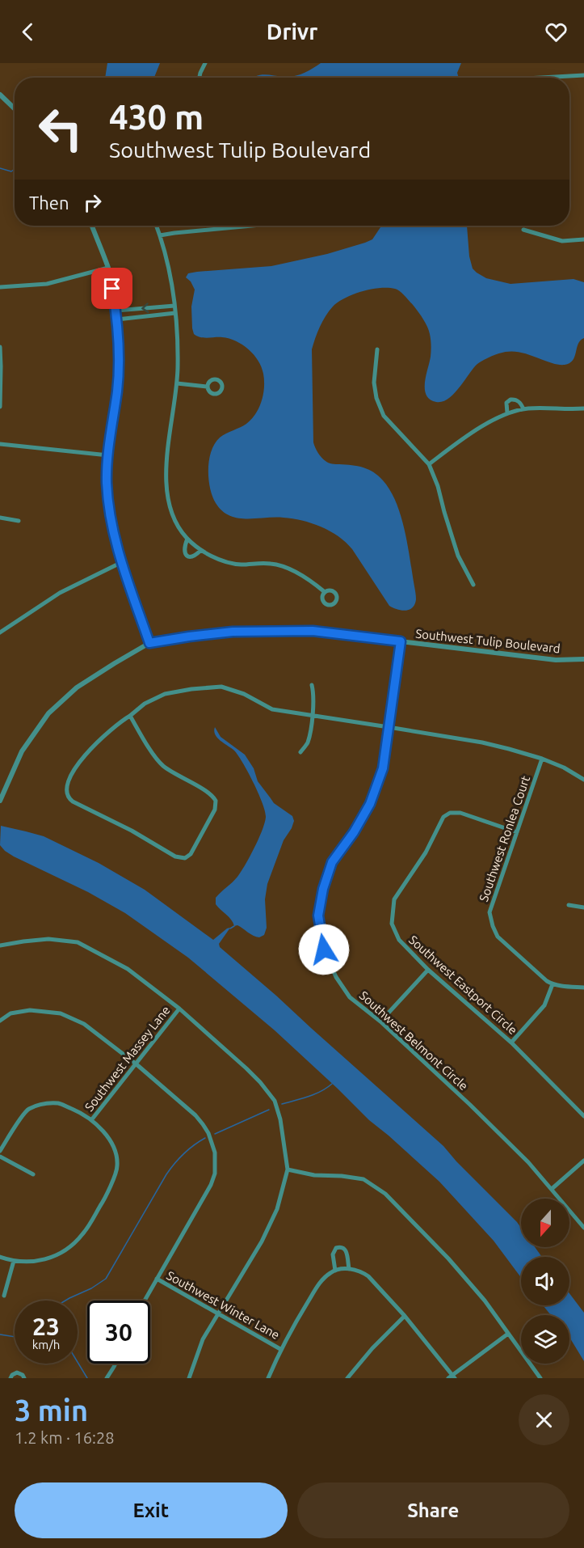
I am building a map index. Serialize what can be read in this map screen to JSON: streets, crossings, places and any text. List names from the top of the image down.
{
  "streets": {
    "street": [
      "Southwest Tulip Boulevard",
      "Southwest Ronlea Court",
      "Southwest Eastport Circle",
      "Southwest Belmont Circle",
      "Southwest Massey Lane",
      "Southwest Winter Lane"
    ]
  },
  "crossings": [
    ["Southwest Tulip Boulevard", "Southwest Belmont Circle"],
    ["Southwest Ronlea Court", "Southwest Eastport Circle"]
  ],
  "north": "bottom",
  "page": {
    "header": "Drivr",
    "turn": ["430 m", "Southwest Tulip Boulevard"],
    "then": "Then",
    "speed": "23 km/h",
    "limit": "30",
    "heading": ["3 min", "1.2 km · 16:28"],
    "buttons": ["Exit", "Share"]
  }
}
